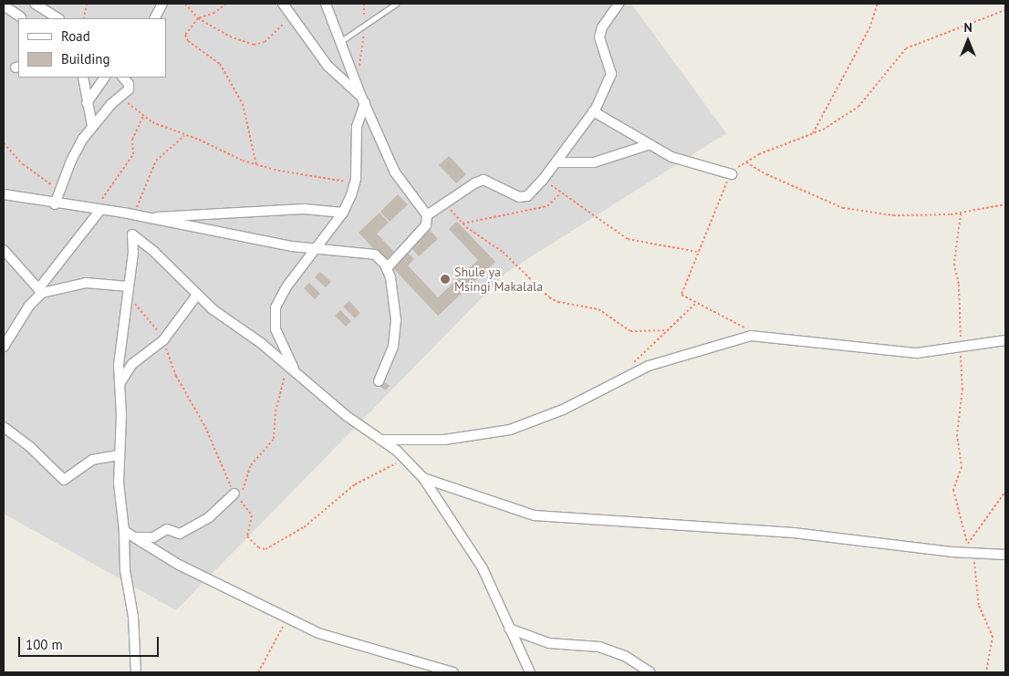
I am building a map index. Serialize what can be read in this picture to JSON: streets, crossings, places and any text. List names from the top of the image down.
{
  "places": ["Shule ya Msingi Makalala"],
  "legend": ["Road", "Building"],
  "scale_bar": "100 m",
  "north": "top"
}
